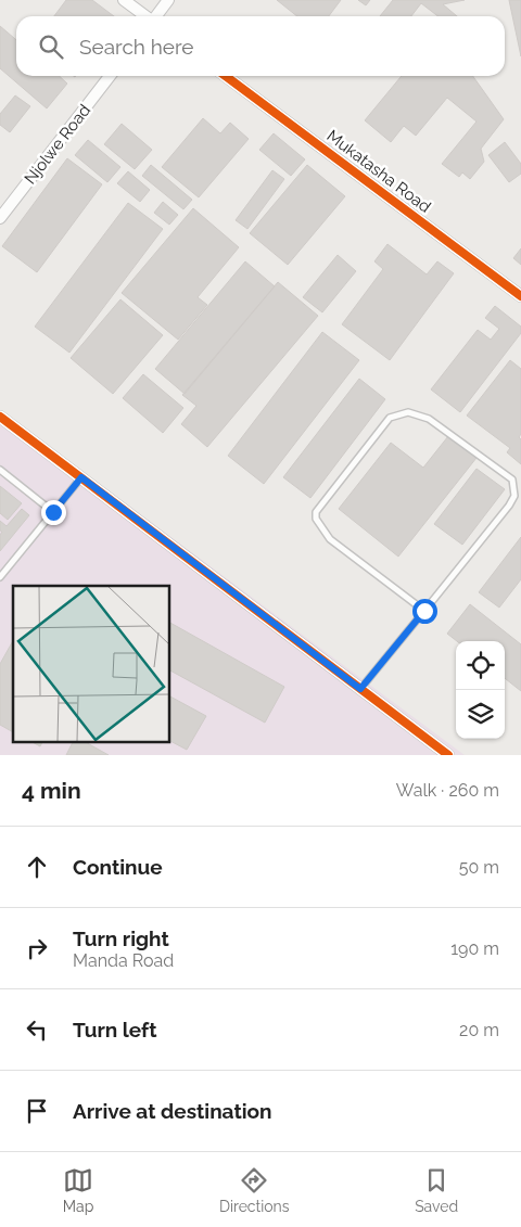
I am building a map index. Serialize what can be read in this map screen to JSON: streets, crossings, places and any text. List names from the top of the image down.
{
  "streets": {
    "street": ["Njolwe Road", "Mukatasha Road"]
  },
  "page": {
    "search": "Search here",
    "heading": ["4 min", "Walk · 260 m"],
    "list": [
      ["Continue", "50 m"],
      ["Turn right", "Manda Road", "190 m"],
      ["Turn left", "20 m"],
      "Arrive at destination"
    ],
    "nav": ["Map", "Directions", "Saved"]
  }
}
